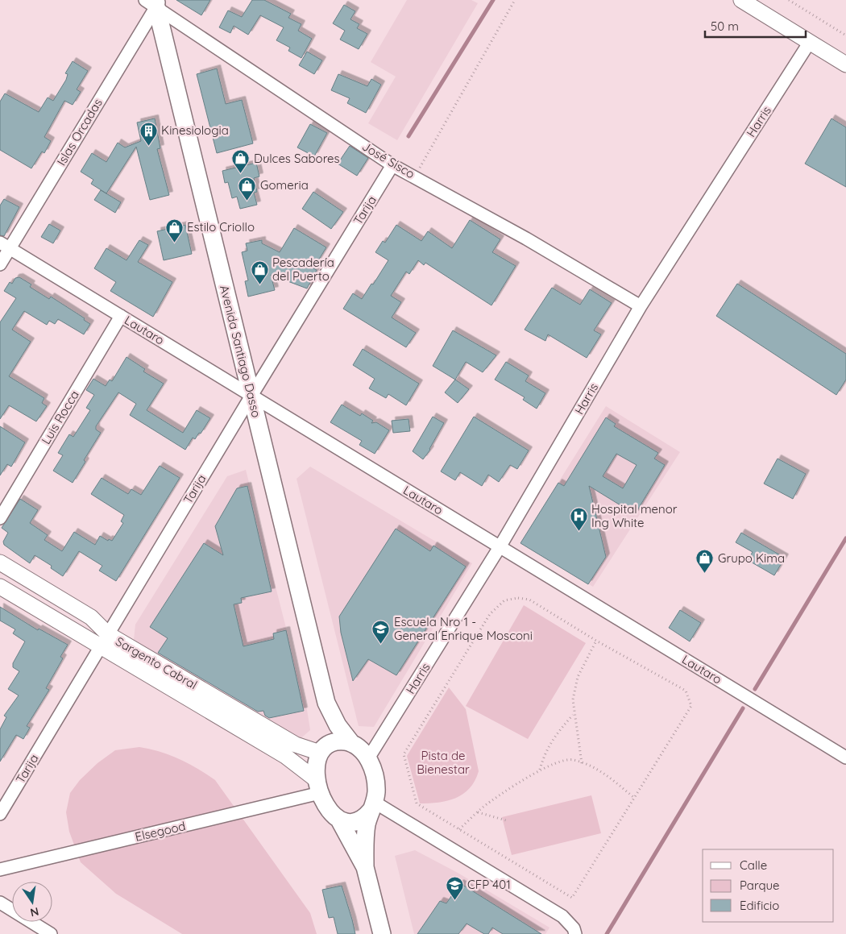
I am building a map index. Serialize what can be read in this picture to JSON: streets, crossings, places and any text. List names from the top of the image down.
{
  "streets": {
    "main road": ["Avenida Santiago Dasso"],
    "street": [
      "Harris",
      "Islas Orcadas",
      "José Sisco",
      "Tarija",
      "Lautaro",
      "Luis Rocca",
      "Sargento Cabral",
      "Elsegood"
    ]
  },
  "crossings": [
    ["Harris", "José Sisco"],
    ["Harris", "Lautaro"],
    ["Harris", "Avenida Santiago Dasso"],
    ["Harris", "Sargento Cabral"],
    ["Harris", "Elsegood"],
    ["Islas Orcadas", "José Sisco"],
    ["Islas Orcadas", "Lautaro"],
    ["Islas Orcadas", "Avenida Santiago Dasso"],
    ["José Sisco", "Tarija"],
    ["José Sisco", "Avenida Santiago Dasso"],
    ["Tarija", "Lautaro"],
    ["Tarija", "Avenida Santiago Dasso"],
    ["Tarija", "Sargento Cabral"],
    ["Lautaro", "Avenida Santiago Dasso"],
    ["Lautaro", "Luis Rocca"],
    ["Avenida Santiago Dasso", "Sargento Cabral"],
    ["Avenida Santiago Dasso", "Elsegood"],
    ["Sargento Cabral", "Elsegood"]
  ],
  "parks": ["Pista de Bienestar"],
  "places": {
    "building": ["Kinesiologia"],
    "shop": [
      "Dulces Sabores",
      "Gomeria",
      "Estilo Criollo",
      "Pescadería del Puerto",
      "Grupo Kima"
    ],
    "hospital": ["Hospital menor Ing White"],
    "school or university": ["Escuela Nro 1 - General Enrique Mosconi", "CFP 401"]
  },
  "legend": ["Calle", "Parque", "Edificio"],
  "scale_bar": "50 m",
  "north": "bottom"
}
